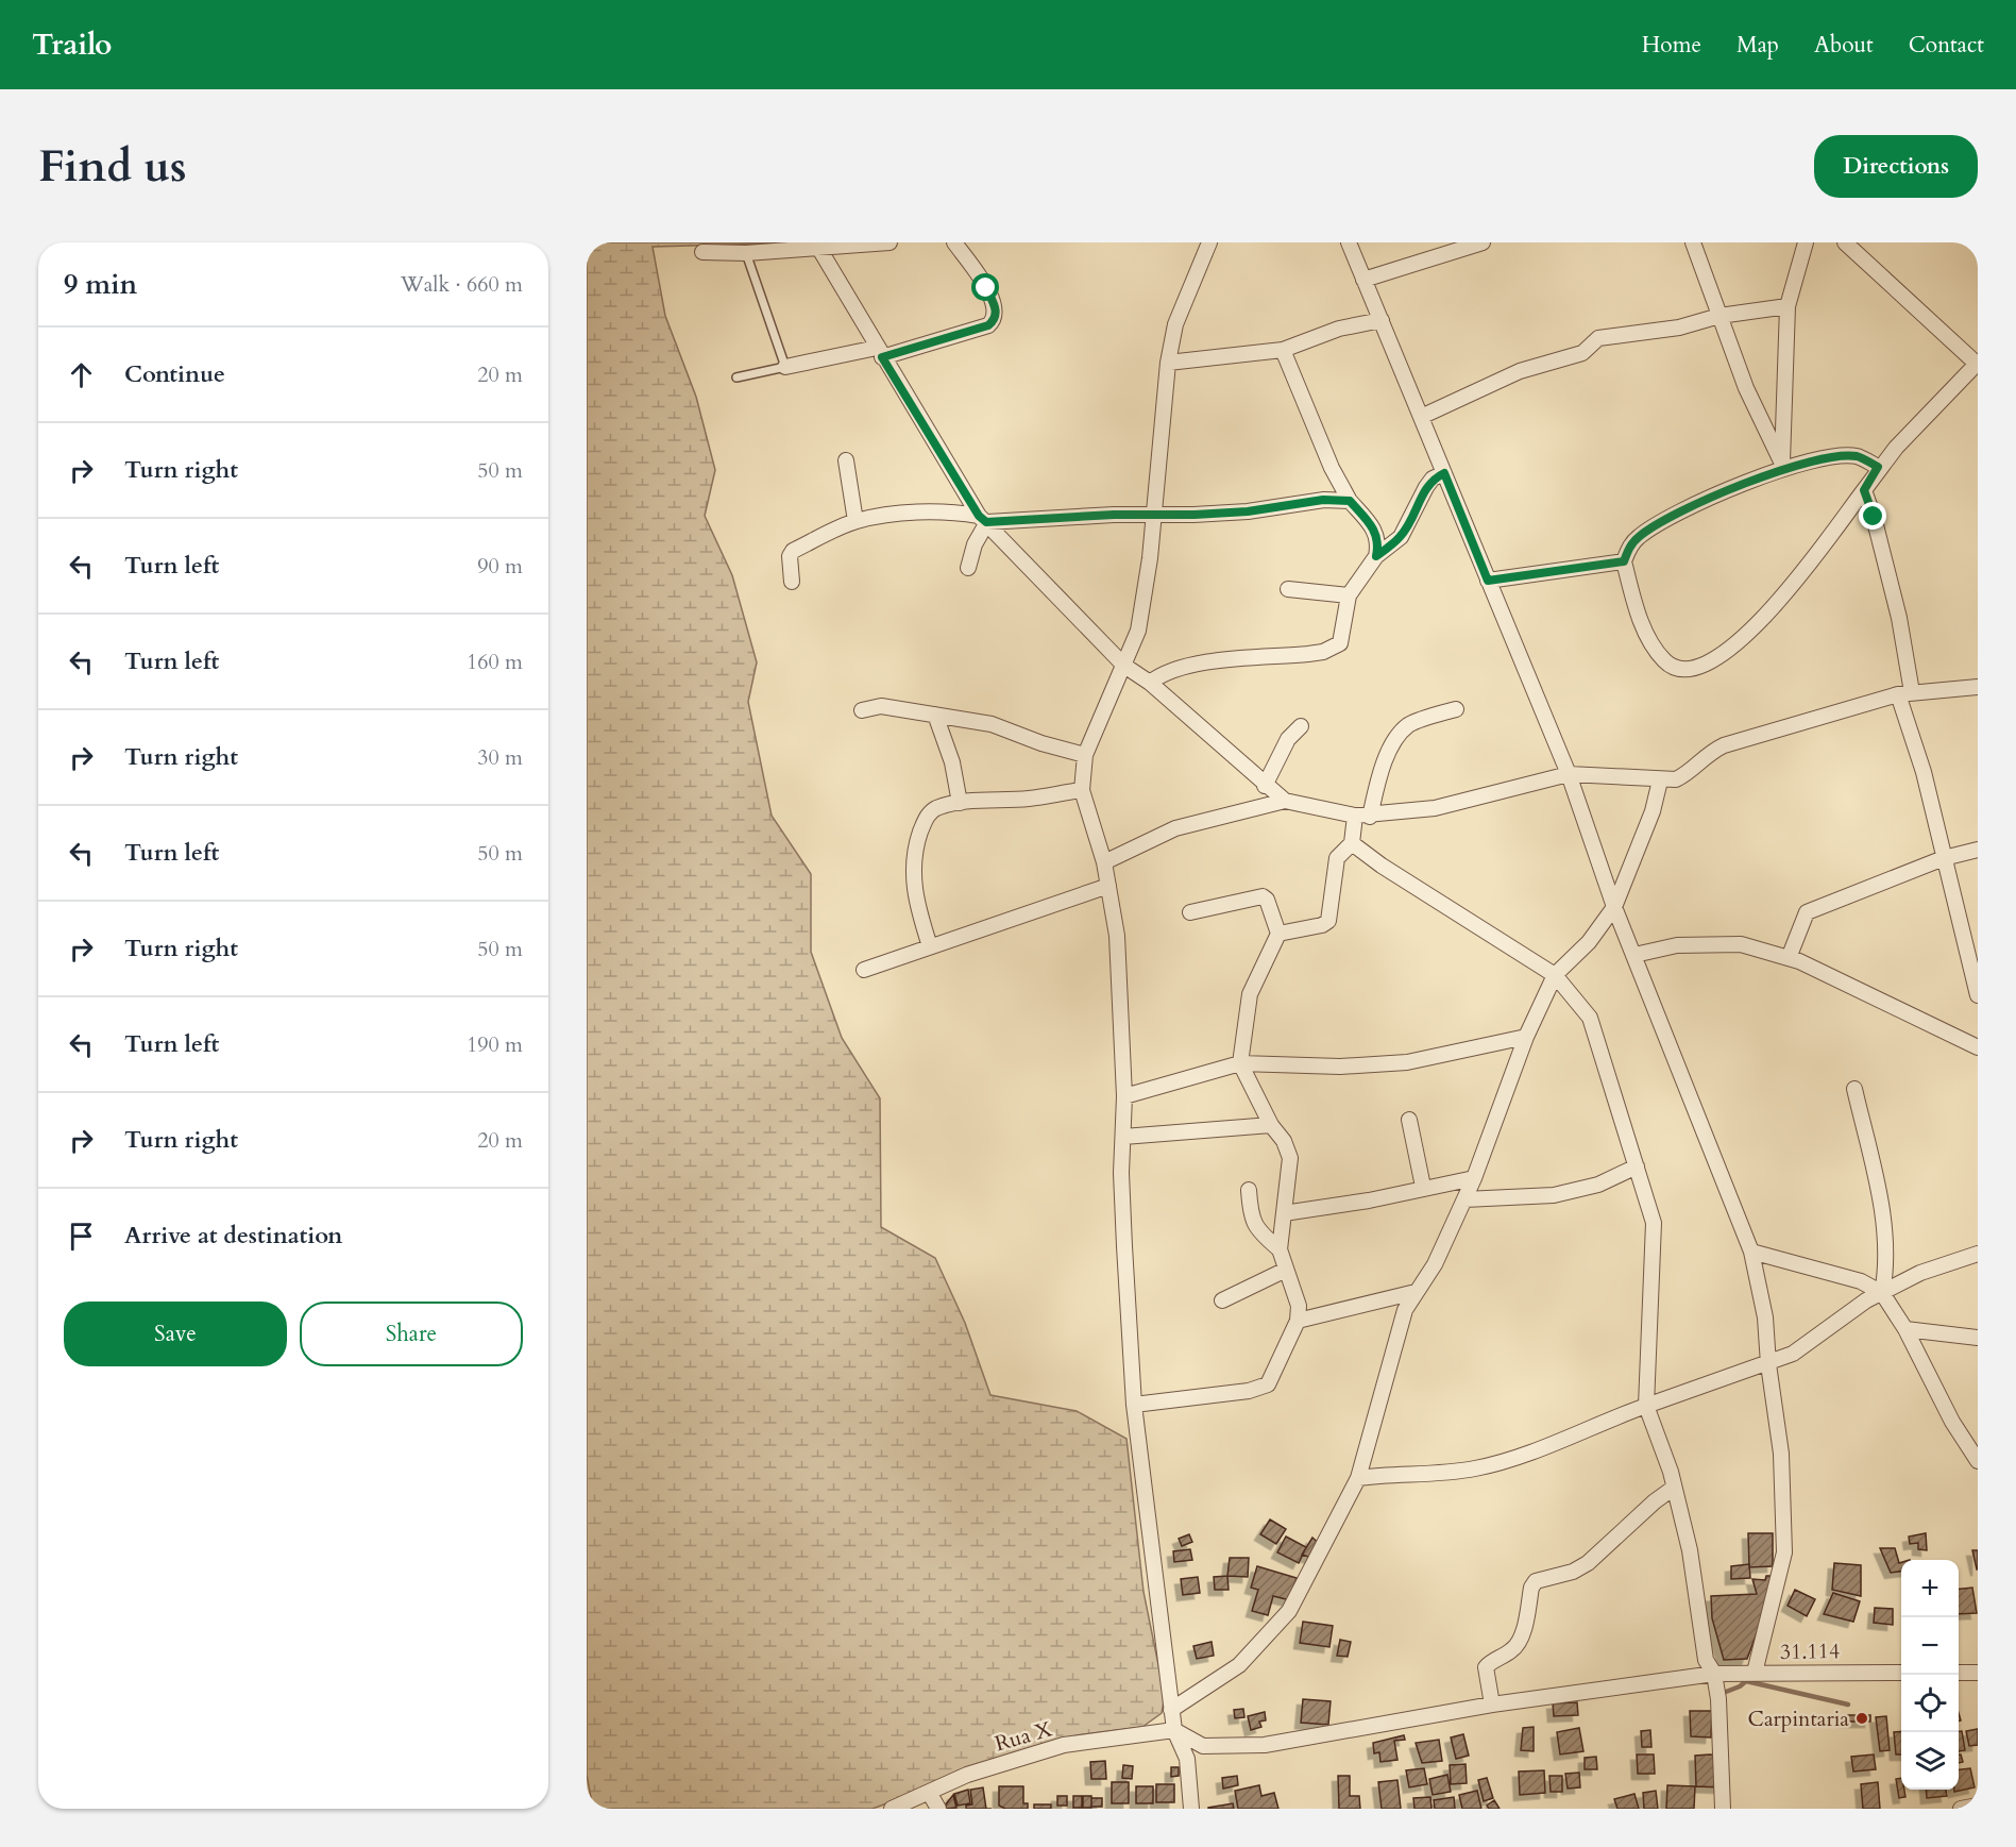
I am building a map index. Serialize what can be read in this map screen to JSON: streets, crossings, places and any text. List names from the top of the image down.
{
  "streets": {
    "street": ["31.114", "Rua X"]
  },
  "crossings": [
    ["31.114", "Rua X"]
  ],
  "places": ["Carpintaria"],
  "page": {
    "header": "Trailo",
    "nav": [
      "Home",
      "Map",
      "About",
      "Contact"
    ],
    "buttons": [
      "Directions",
      ["Save", "Share"]
    ],
    "title": "Find us",
    "heading": ["9 min", "Walk · 660 m"],
    "list": [
      ["Continue", "20 m"],
      ["Turn right", "50 m"],
      ["Turn left", "90 m"],
      ["Turn left", "160 m"],
      ["Turn right", "30 m"],
      ["Turn left", "50 m"],
      ["Turn right", "50 m"],
      ["Turn left", "190 m"],
      ["Turn right", "20 m"],
      "Arrive at destination"
    ],
    "map_buttons": ["+", "−"]
  }
}
